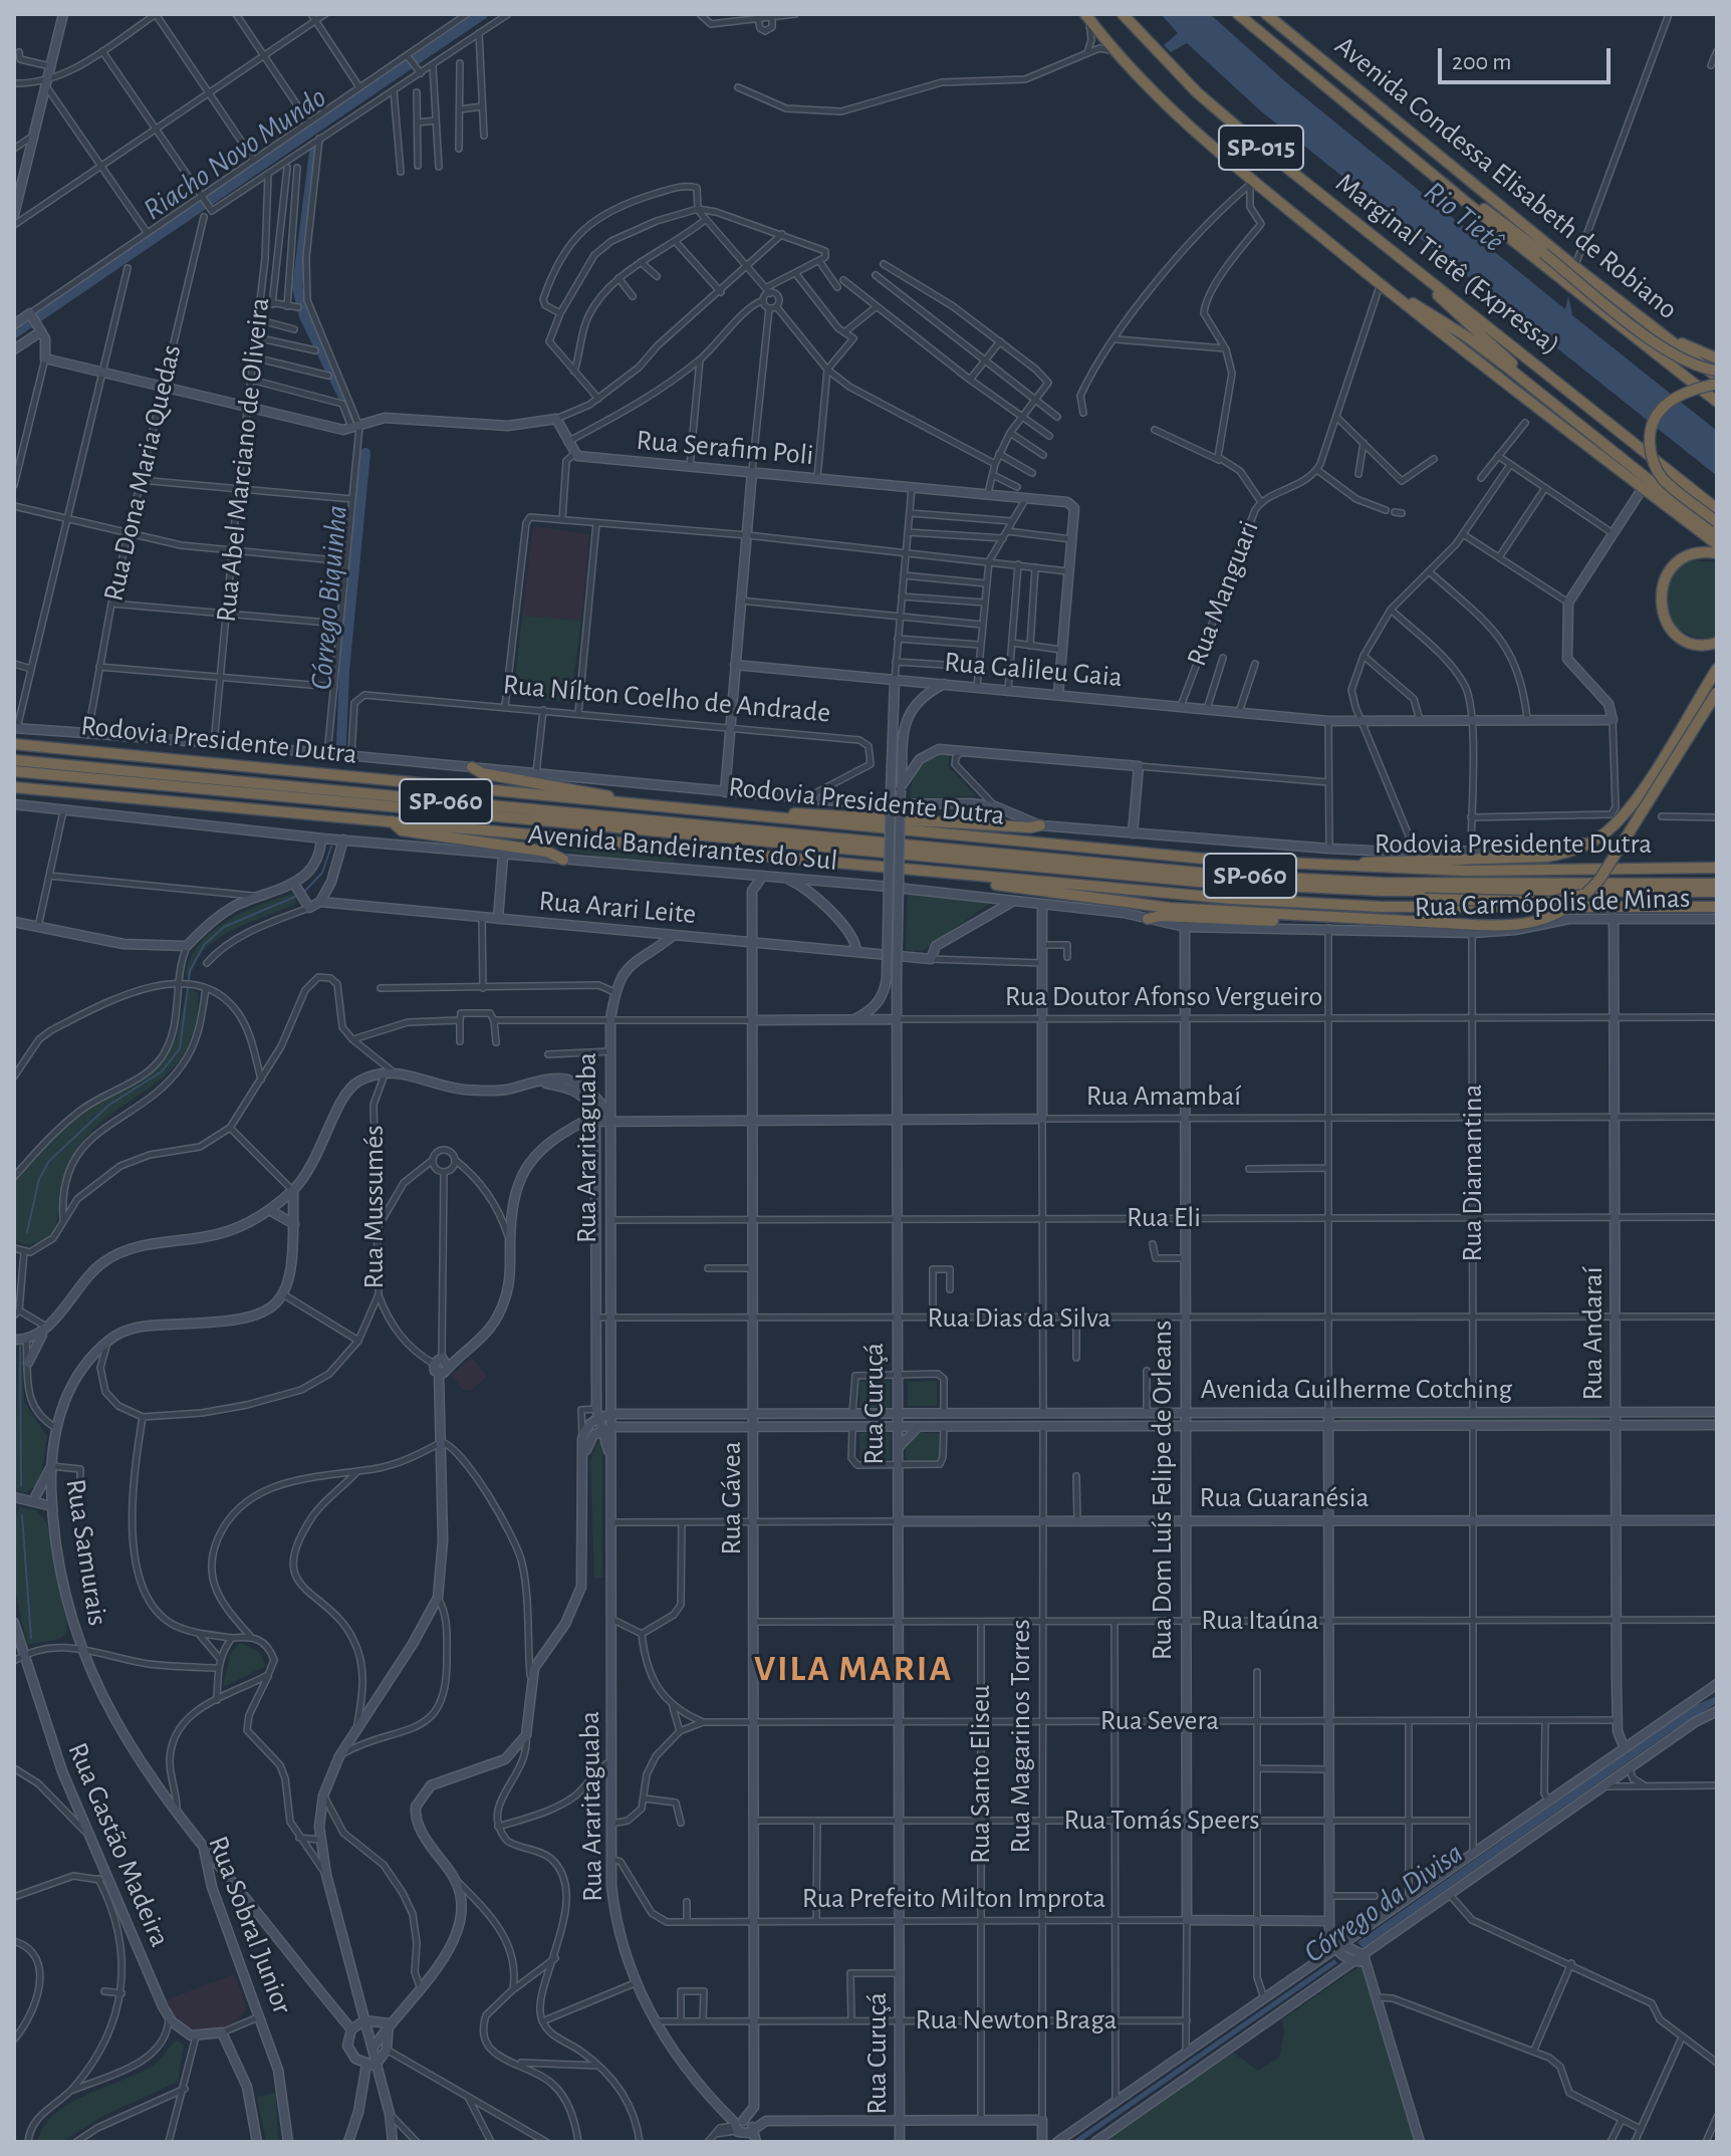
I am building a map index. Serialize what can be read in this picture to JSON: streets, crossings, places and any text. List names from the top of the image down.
{
  "streets": {
    "highway": [
      "SP-015",
      "Avenida Condessa Elisabeth de Robiano",
      "Marginal Tietê (Expressa)",
      "Rodovia Presidente Dutra",
      "SP-060"
    ],
    "street": [
      "Rua Serafim Poli",
      "Rua Abel Marciano de Oliveira",
      "Rua Dona Maria Quedas",
      "Rua Manguari",
      "Rua Galileu Gaia",
      "Rua Nílton Coelho de Andrade",
      "Avenida Bandeirantes do Sul",
      "Rua Carmópolis de Minas",
      "Rua Arari Leite",
      "Rua Doutor Afonso Vergueiro",
      "Rua Amambaí",
      "Rua Araritaguaba",
      "Rua Diamantina",
      "Rua Mussumés",
      "Rua Eli",
      "Rua Dias da Silva",
      "Rua Andaraí",
      "Avenida Guilherme Cotching",
      "Rua Curuçá",
      "Rua Dom Luís Felipe de Orleans",
      "Rua Gávea",
      "Rua Guaranésia",
      "Rua Samurais",
      "Rua Itaúna",
      "Rua Severa",
      "Rua Magarinos Torres",
      "Rua Santo Eliseu",
      "Rua Tomás Speers",
      "Rua Gastão Madeira",
      "Rua Prefeito Milton Improta",
      "Rua Sobral Junior",
      "Rua Newton Braga"
    ]
  },
  "crossings": [
    ["Rua Manguari", "Rua Galileu Gaia"],
    ["Rua Galileu Gaia", "Rua Curuçá"],
    ["Avenida Bandeirantes do Sul", "Rua Carmópolis de Minas"],
    ["Avenida Bandeirantes do Sul", "Rua Gávea"],
    ["Rua Carmópolis de Minas", "Rua Diamantina"],
    ["Rua Carmópolis de Minas", "Rua Andaraí"],
    ["Rua Carmópolis de Minas", "Rua Dom Luís Felipe de Orleans"],
    ["Rua Arari Leite", "Rua Araritaguaba"],
    ["Rua Arari Leite", "Rua Gávea"],
    ["Rua Doutor Afonso Vergueiro", "Rua Araritaguaba"],
    ["Rua Doutor Afonso Vergueiro", "Rua Diamantina"],
    ["Rua Doutor Afonso Vergueiro", "Rua Andaraí"],
    ["Rua Doutor Afonso Vergueiro", "Rua Curuçá"],
    ["Rua Doutor Afonso Vergueiro", "Rua Dom Luís Felipe de Orleans"],
    ["Rua Doutor Afonso Vergueiro", "Rua Gávea"],
    ["Rua Amambaí", "Rua Araritaguaba"],
    ["Rua Amambaí", "Rua Diamantina"],
    ["Rua Amambaí", "Rua Andaraí"],
    ["Rua Amambaí", "Rua Curuçá"],
    ["Rua Amambaí", "Rua Dom Luís Felipe de Orleans"],
    ["Rua Amambaí", "Rua Gávea"],
    ["Rua Araritaguaba", "Rua Eli"],
    ["Rua Araritaguaba", "Rua Dias da Silva"],
    ["Rua Araritaguaba", "Avenida Guilherme Cotching"],
    ["Rua Araritaguaba", "Rua Guaranésia"],
    ["Rua Araritaguaba", "Rua Prefeito Milton Improta"],
    ["Rua Araritaguaba", "Rua Newton Braga"],
    ["Rua Diamantina", "Rua Eli"],
    ["Rua Diamantina", "Rua Dias da Silva"],
    ["Rua Diamantina", "Avenida Guilherme Cotching"],
    ["Rua Eli", "Rua Andaraí"],
    ["Rua Eli", "Rua Curuçá"],
    ["Rua Eli", "Rua Dom Luís Felipe de Orleans"],
    ["Rua Eli", "Rua Gávea"],
    ["Rua Dias da Silva", "Rua Andaraí"],
    ["Rua Dias da Silva", "Rua Curuçá"],
    ["Rua Dias da Silva", "Rua Dom Luís Felipe de Orleans"],
    ["Rua Dias da Silva", "Rua Gávea"],
    ["Rua Andaraí", "Avenida Guilherme Cotching"],
    ["Rua Andaraí", "Rua Guaranésia"],
    ["Rua Andaraí", "Rua Itaúna"],
    ["Rua Andaraí", "Rua Severa"],
    ["Avenida Guilherme Cotching", "Rua Curuçá"],
    ["Avenida Guilherme Cotching", "Rua Dom Luís Felipe de Orleans"],
    ["Avenida Guilherme Cotching", "Rua Gávea"],
    ["Avenida Guilherme Cotching", "Rua Magarinos Torres"],
    ["Rua Curuçá", "Rua Guaranésia"],
    ["Rua Curuçá", "Rua Itaúna"],
    ["Rua Curuçá", "Rua Severa"],
    ["Rua Curuçá", "Rua Tomás Speers"],
    ["Rua Curuçá", "Rua Prefeito Milton Improta"],
    ["Rua Curuçá", "Rua Newton Braga"],
    ["Rua Dom Luís Felipe de Orleans", "Rua Guaranésia"],
    ["Rua Dom Luís Felipe de Orleans", "Rua Itaúna"],
    ["Rua Dom Luís Felipe de Orleans", "Rua Severa"],
    ["Rua Dom Luís Felipe de Orleans", "Rua Tomás Speers"],
    ["Rua Dom Luís Felipe de Orleans", "Rua Prefeito Milton Improta"],
    ["Rua Dom Luís Felipe de Orleans", "Rua Newton Braga"],
    ["Rua Gávea", "Rua Guaranésia"],
    ["Rua Gávea", "Rua Itaúna"],
    ["Rua Gávea", "Rua Severa"],
    ["Rua Gávea", "Rua Tomás Speers"],
    ["Rua Gávea", "Rua Prefeito Milton Improta"],
    ["Rua Gávea", "Rua Newton Braga"],
    ["Rua Guaranésia", "Rua Magarinos Torres"],
    ["Rua Samurais", "Rua Sobral Junior"],
    ["Rua Itaúna", "Rua Magarinos Torres"],
    ["Rua Itaúna", "Rua Santo Eliseu"],
    ["Rua Severa", "Rua Magarinos Torres"],
    ["Rua Severa", "Rua Santo Eliseu"],
    ["Rua Magarinos Torres", "Rua Tomás Speers"],
    ["Rua Magarinos Torres", "Rua Prefeito Milton Improta"],
    ["Rua Magarinos Torres", "Rua Newton Braga"],
    ["Rua Santo Eliseu", "Rua Tomás Speers"],
    ["Rua Santo Eliseu", "Rua Prefeito Milton Improta"],
    ["Rua Santo Eliseu", "Rua Newton Braga"]
  ],
  "districts": ["VILA MARIA"],
  "water": [
    "Riacho Novo Mundo",
    "Rio Tietê",
    "Córrego Biquinha",
    "Córrego da Divisa"
  ],
  "scale_bar": "200 m"
}
